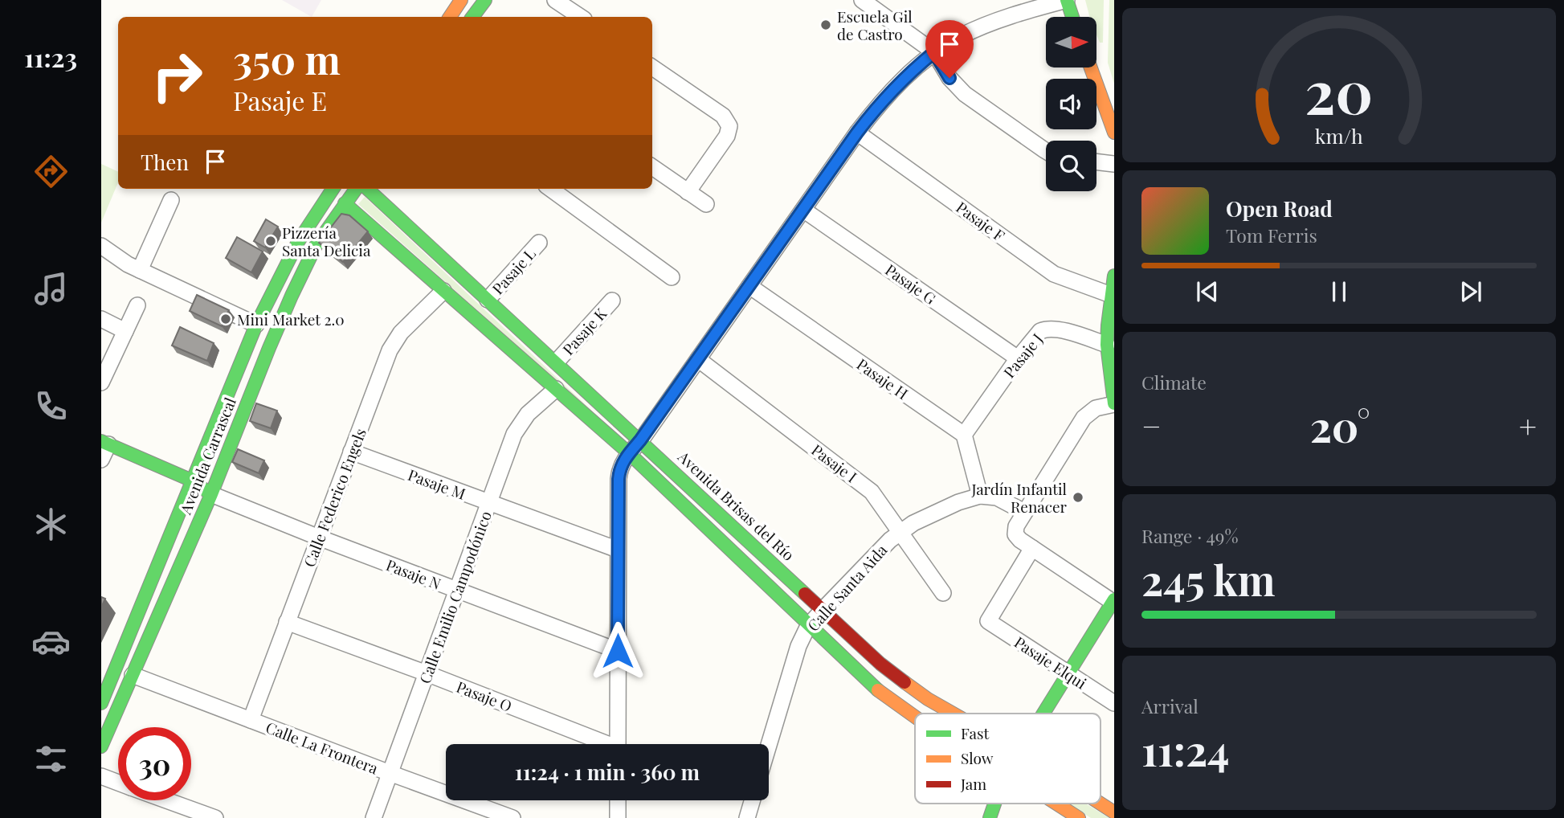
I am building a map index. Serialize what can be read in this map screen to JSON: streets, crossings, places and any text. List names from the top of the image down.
{
  "streets": {
    "street": [
      "Pasaje F",
      "Pasaje L",
      "Pasaje G",
      "Pasaje K",
      "Pasaje J",
      "Pasaje H",
      "Avenida Carrascal",
      "Pasaje I",
      "Pasaje M",
      "Calle Federico Engels",
      "Avenida Brisas del Río",
      "Pasaje N",
      "Calle Santa Aida",
      "Calle Emilio Campodónico",
      "Pasaje Elqui",
      "Pasaje O",
      "Calle La Frontera"
    ]
  },
  "crossings": [
    ["Pasaje L", "Avenida Brisas del Río"],
    ["Pasaje G", "Pasaje J"],
    ["Pasaje K", "Avenida Brisas del Río"],
    ["Pasaje J", "Pasaje H"],
    ["Avenida Carrascal", "Pasaje N"],
    ["Avenida Carrascal", "Calle La Frontera"],
    ["Pasaje I", "Calle Santa Aida"],
    ["Pasaje M", "Calle Federico Engels"],
    ["Pasaje M", "Calle Emilio Campodónico"],
    ["Calle Federico Engels", "Pasaje N"],
    ["Calle Federico Engels", "Pasaje O"],
    ["Calle Federico Engels", "Calle La Frontera"],
    ["Avenida Brisas del Río", "Calle Santa Aida"],
    ["Pasaje N", "Calle Emilio Campodónico"],
    ["Calle Emilio Campodónico", "Pasaje O"],
    ["Calle Emilio Campodónico", "Calle La Frontera"]
  ],
  "places": [
    "Escuela Gil de Castro",
    "Pizzería Santa Delicia",
    "Mini Market 2.0",
    "Jardín Infantil Renacer"
  ],
  "legend": ["Fast", "Slow", "Jam"],
  "north": "right",
  "page": {
    "tabs": "11:23",
    "turn": ["350 m", "Pasaje E"],
    "then": "Then",
    "song": ["Open Road", "Tom Ferris"],
    "tile": [
      "Climate",
      ["Range · 49%", "245 km"],
      ["Arrival", "11:24"]
    ],
    "heat": ["−", "20°", "+"],
    "limit": "30",
    "trip": "11:24 · 1 min · 360 m",
    "gauge": ["20", "km/h"]
  }
}
